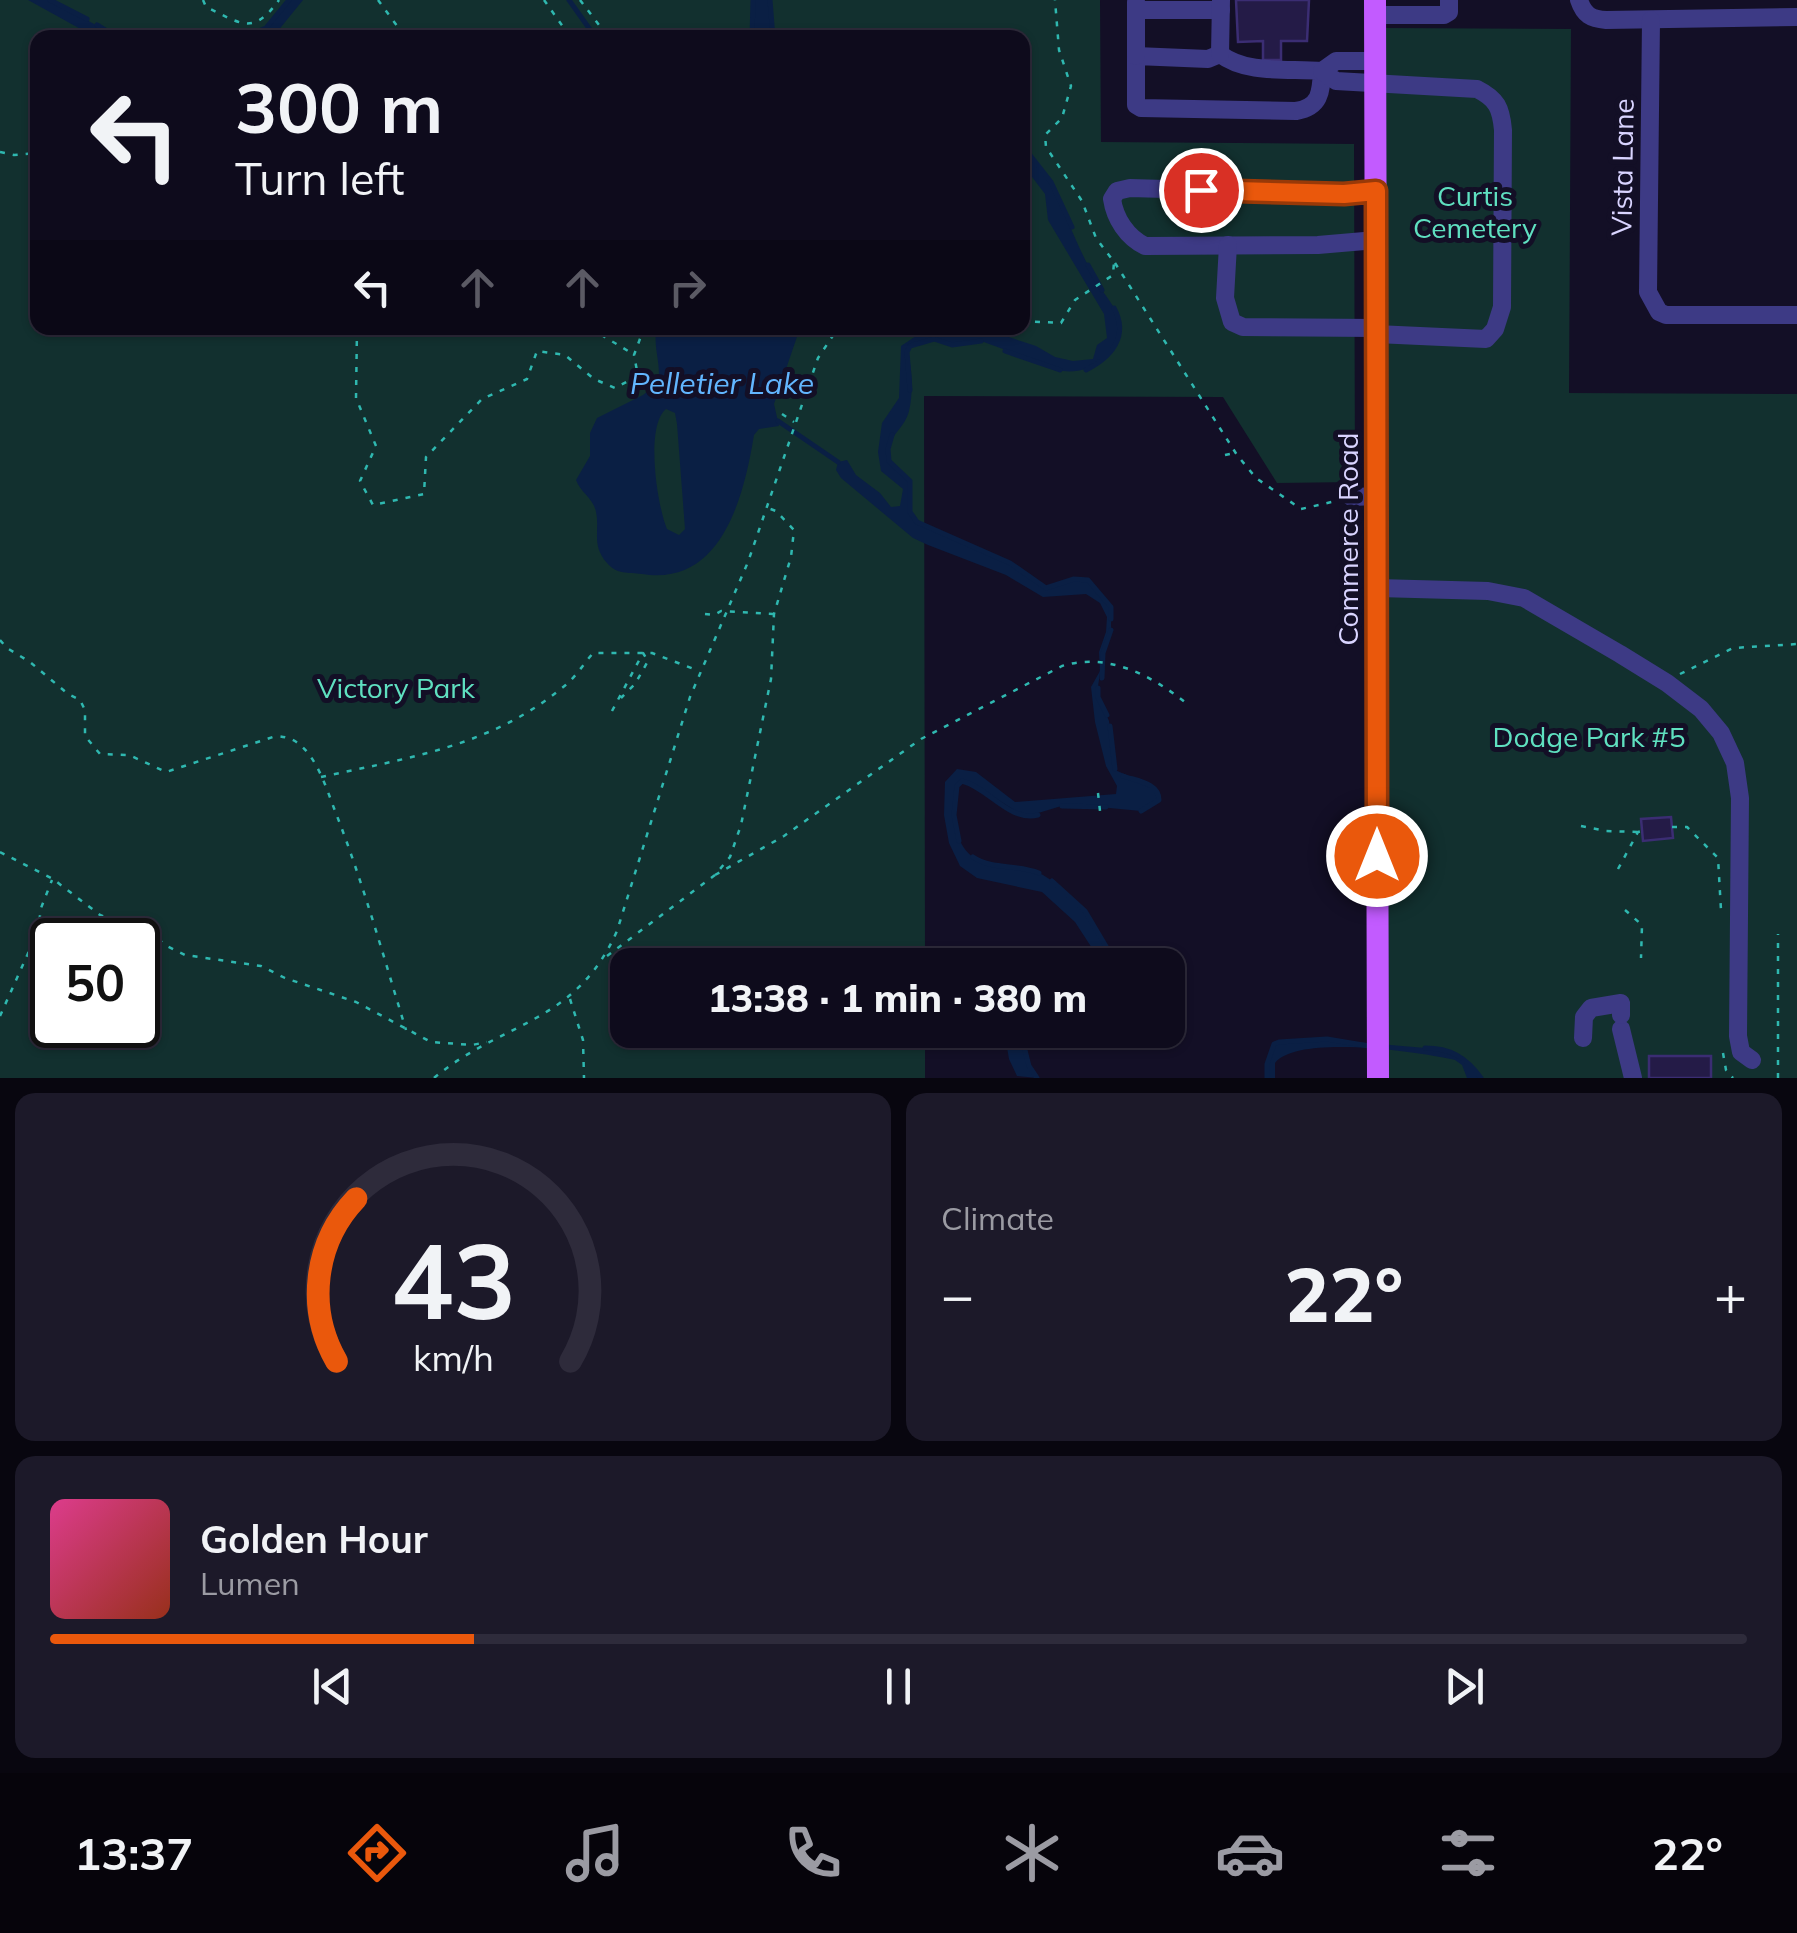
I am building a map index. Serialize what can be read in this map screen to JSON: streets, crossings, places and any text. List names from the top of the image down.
{
  "streets": {
    "main road": ["Commerce Road"],
    "street": ["Vista Lane"]
  },
  "water": ["Pelletier Lake"],
  "parks": ["Curtis Cemetery", "Victory Park", "Dodge Park #5"],
  "page": {
    "turn": ["300 m", "Turn left"],
    "limit": "50",
    "trip": "13:38 · 1 min · 380 m",
    "tile": "Climate",
    "heat": ["−", "22°", "+"],
    "song": ["Golden Hour", "Lumen"],
    "tabs": ["13:37", "22°"],
    "gauge": ["43", "km/h"]
  }
}
